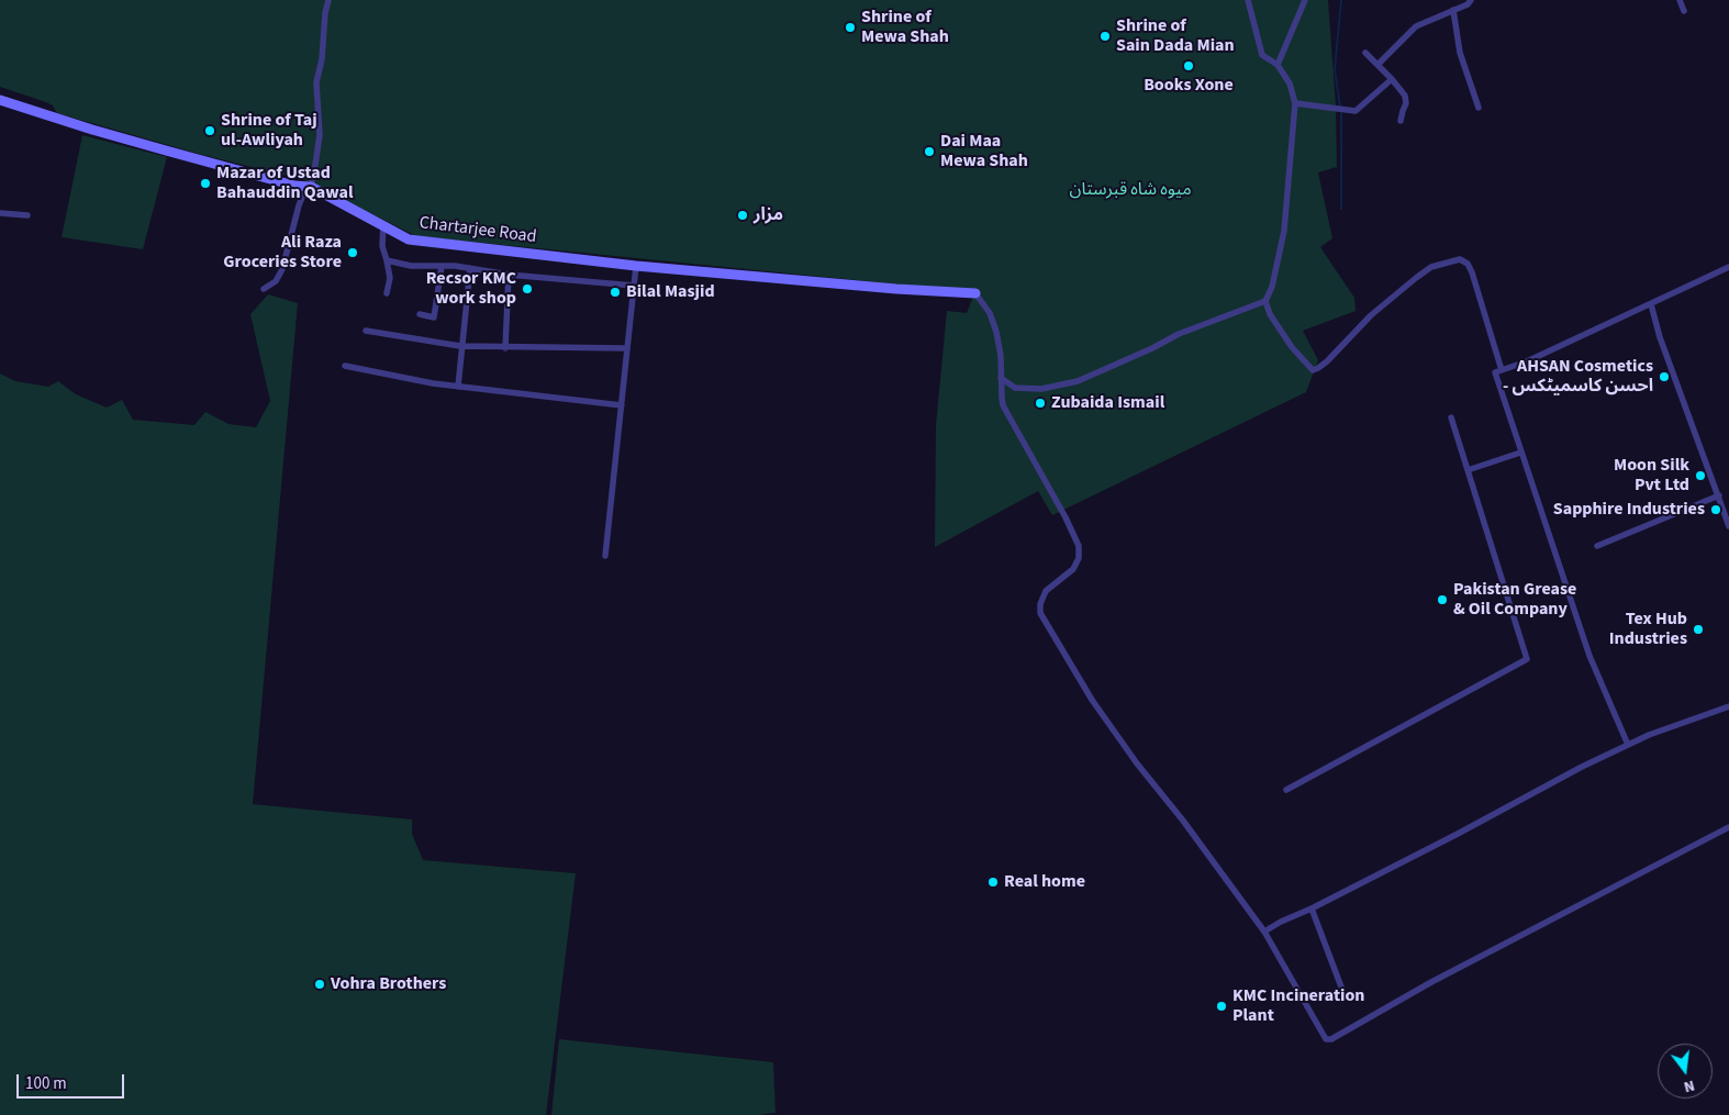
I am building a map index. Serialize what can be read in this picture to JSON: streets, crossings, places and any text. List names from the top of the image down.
{
  "streets": {
    "street": ["Chartarjee Road"]
  },
  "parks": ["میوہ شاہ قبرستان"],
  "places": [
    "Shrine of Mewa Shah",
    "Shrine of Sain Dada Mian",
    "Books Xone",
    "Shrine of Taj ul-Awliyah",
    "Dai Maa Mewa Shah",
    "Mazar of Ustad Bahauddin Qawal",
    "مزار",
    "Ali Raza Groceries Store",
    "Recsor KMC work shop",
    "Bilal Masjid",
    "AHSAN Cosmetics - احسن کاسمیٹکس",
    "Zubaida Ismail",
    "Moon Silk Pvt Ltd",
    "Sapphire Industries",
    "Pakistan Grease & Oil Company",
    "Tex Hub Industries",
    "Real home",
    "Vohra Brothers",
    "KMC Incineration Plant"
  ],
  "scale_bar": "100 m",
  "north": "bottom"
}
